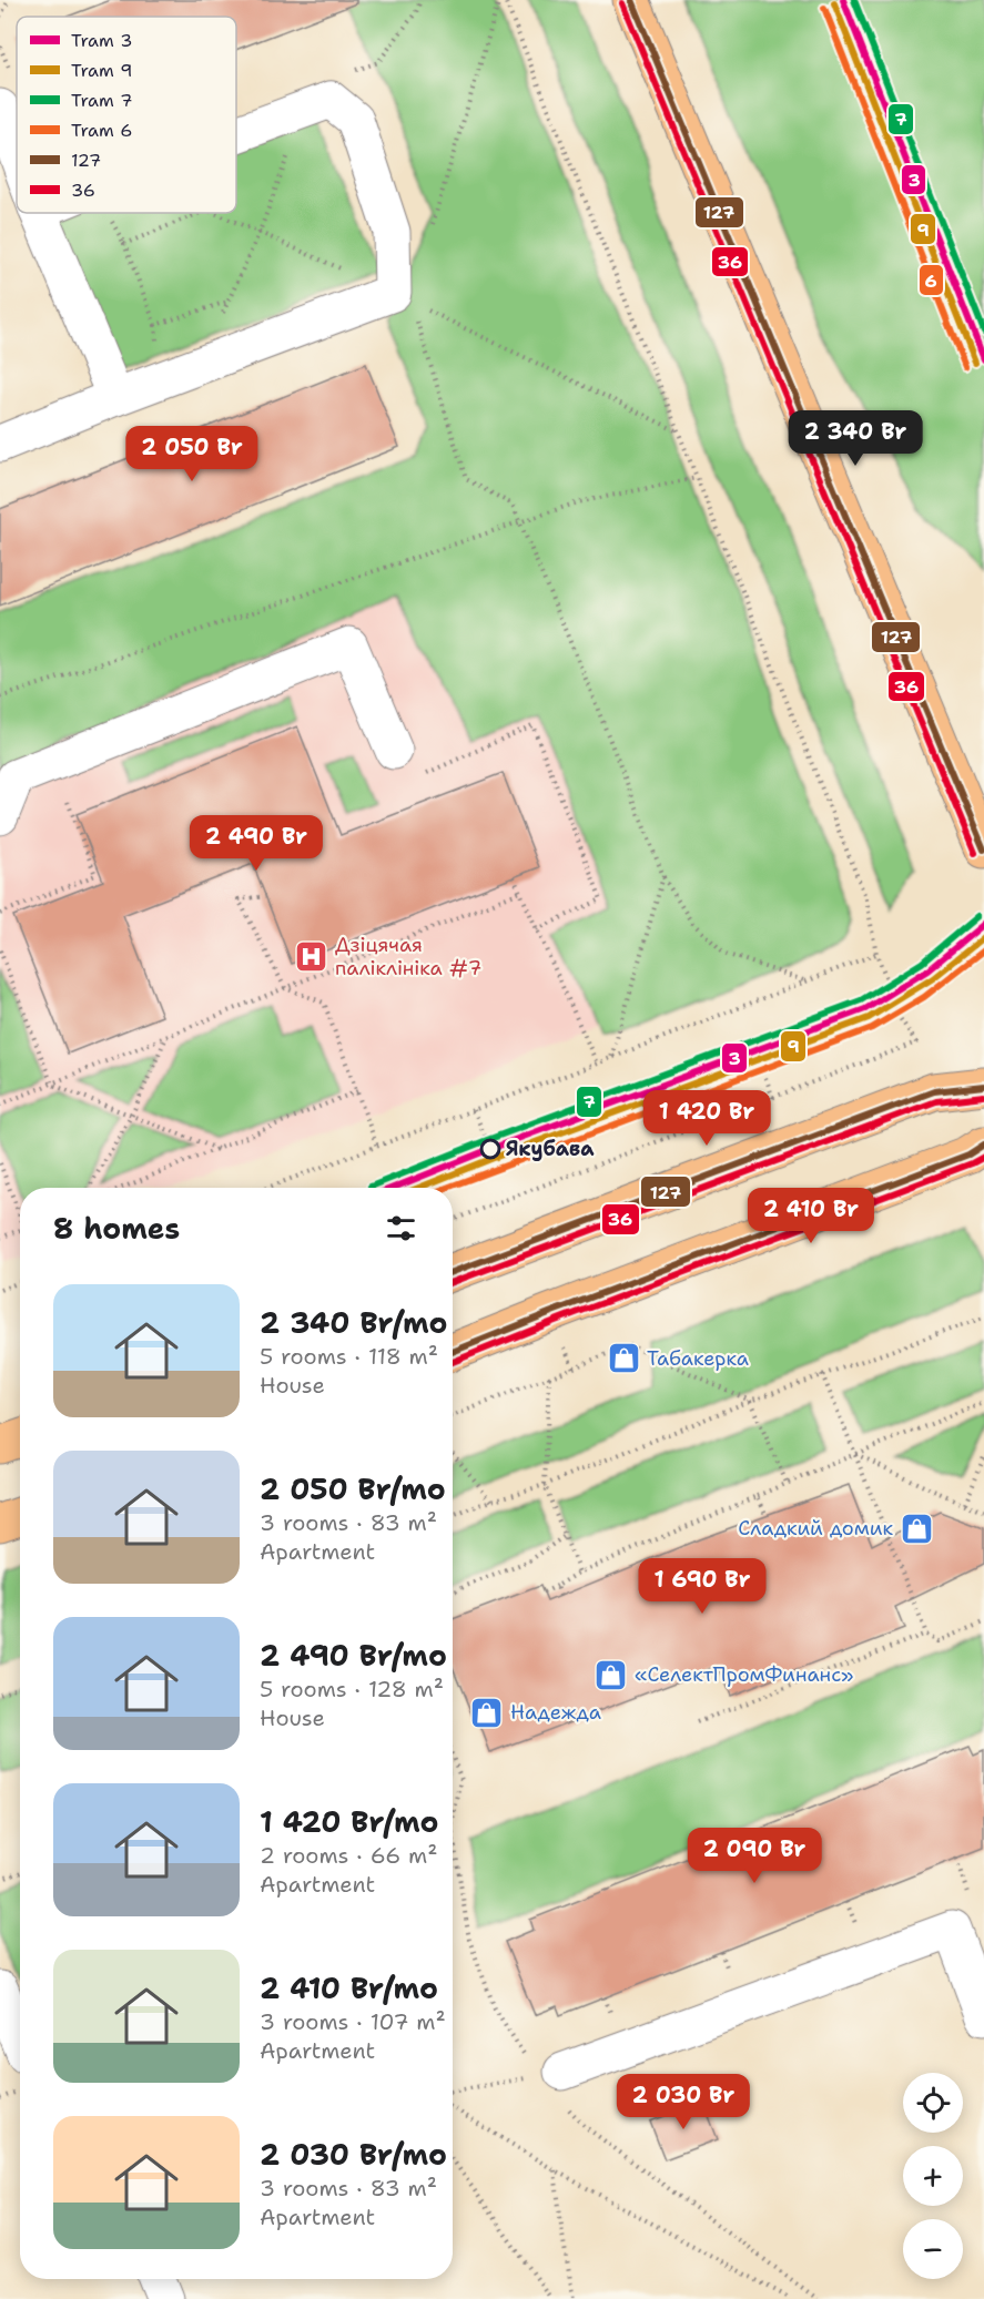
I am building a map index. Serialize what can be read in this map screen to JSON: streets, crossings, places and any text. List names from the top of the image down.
{
  "places": {
    "hospital": ["Дзіцячая паліклініка #7"],
    "other": ["Якубава"],
    "shop": [
      "Табакерка",
      "Сладкий домик",
      "«СелектПромФинанс»",
      "Надежда"
    ]
  },
  "lines": [
    "tram line 3",
    "tram line 7",
    "transit line 127",
    "tram line 9",
    "transit line 36",
    "tram line 6"
  ],
  "legend": [
    "Tram 3",
    "Tram 9",
    "Tram 7",
    "Tram 6",
    "127",
    "36"
  ],
  "page": {
    "price": [
      "2 340 Br",
      "2 050 Br",
      "2 490 Br",
      "1 420 Br",
      "2 410 Br",
      "1 690 Br",
      "2 090 Br",
      "2 030 Br"
    ],
    "heading": "8 homes",
    "list": [
      {
        "name": "2 340 Br/mo",
        "note": "5 rooms · 118 m² · House"
      },
      {
        "name": "2 050 Br/mo",
        "note": "3 rooms · 83 m² · Apartment"
      },
      {
        "name": "2 490 Br/mo",
        "note": "5 rooms · 128 m² · House"
      },
      {
        "name": "1 420 Br/mo",
        "note": "2 rooms · 66 m² · Apartment"
      },
      {
        "name": "2 410 Br/mo",
        "note": "3 rooms · 107 m² · Apartment"
      },
      {
        "name": "2 030 Br/mo",
        "note": "3 rooms · 83 m² · Apartment"
      }
    ],
    "map_buttons": ["+", "−"]
  }
}
